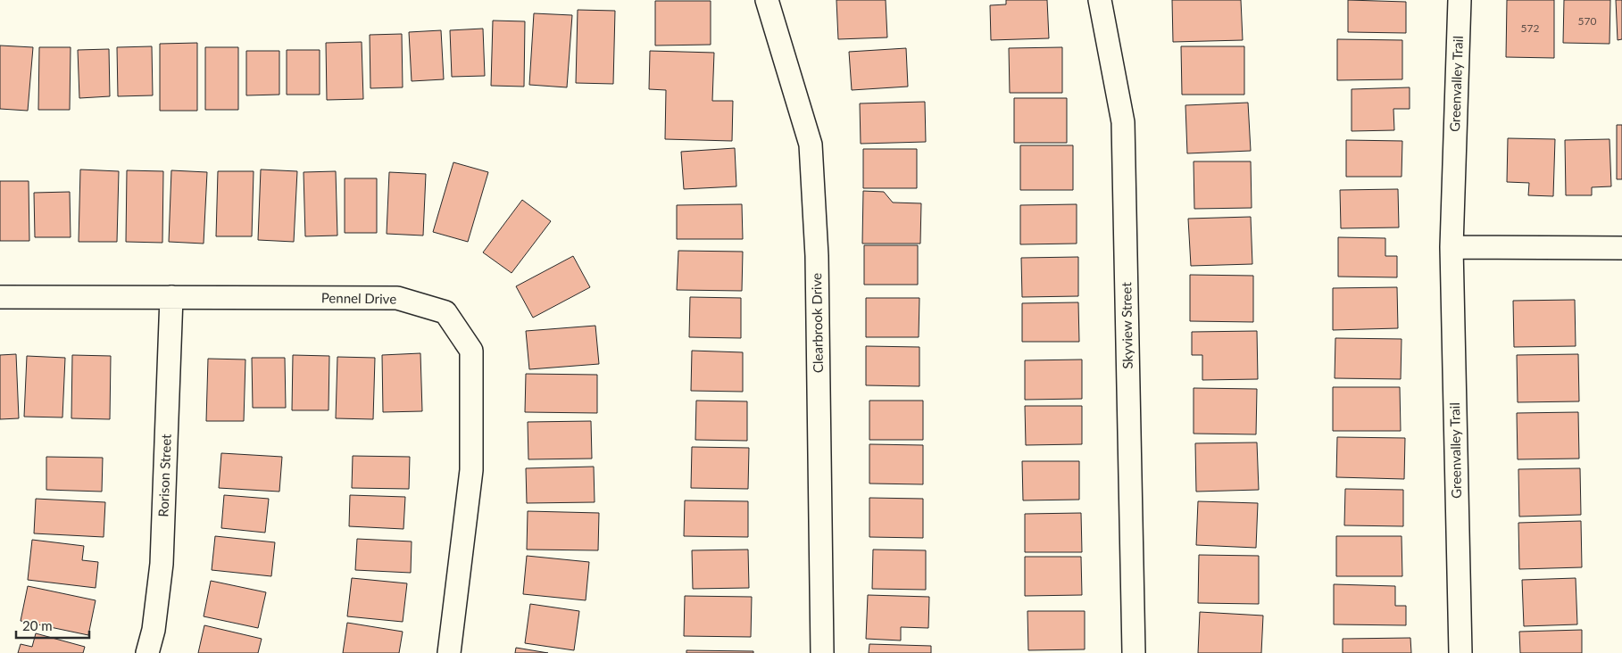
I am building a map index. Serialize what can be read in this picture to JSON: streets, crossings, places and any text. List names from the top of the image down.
{
  "streets": {
    "street": [
      "Greenvalley Trail",
      "Pennel Drive",
      "Clearbrook Drive",
      "Skyview Street",
      "Rorison Street"
    ]
  },
  "crossings": [
    ["Pennel Drive", "Rorison Street"]
  ],
  "house_numbers": ["570", "572"],
  "scale_bar": "20 m"
}
